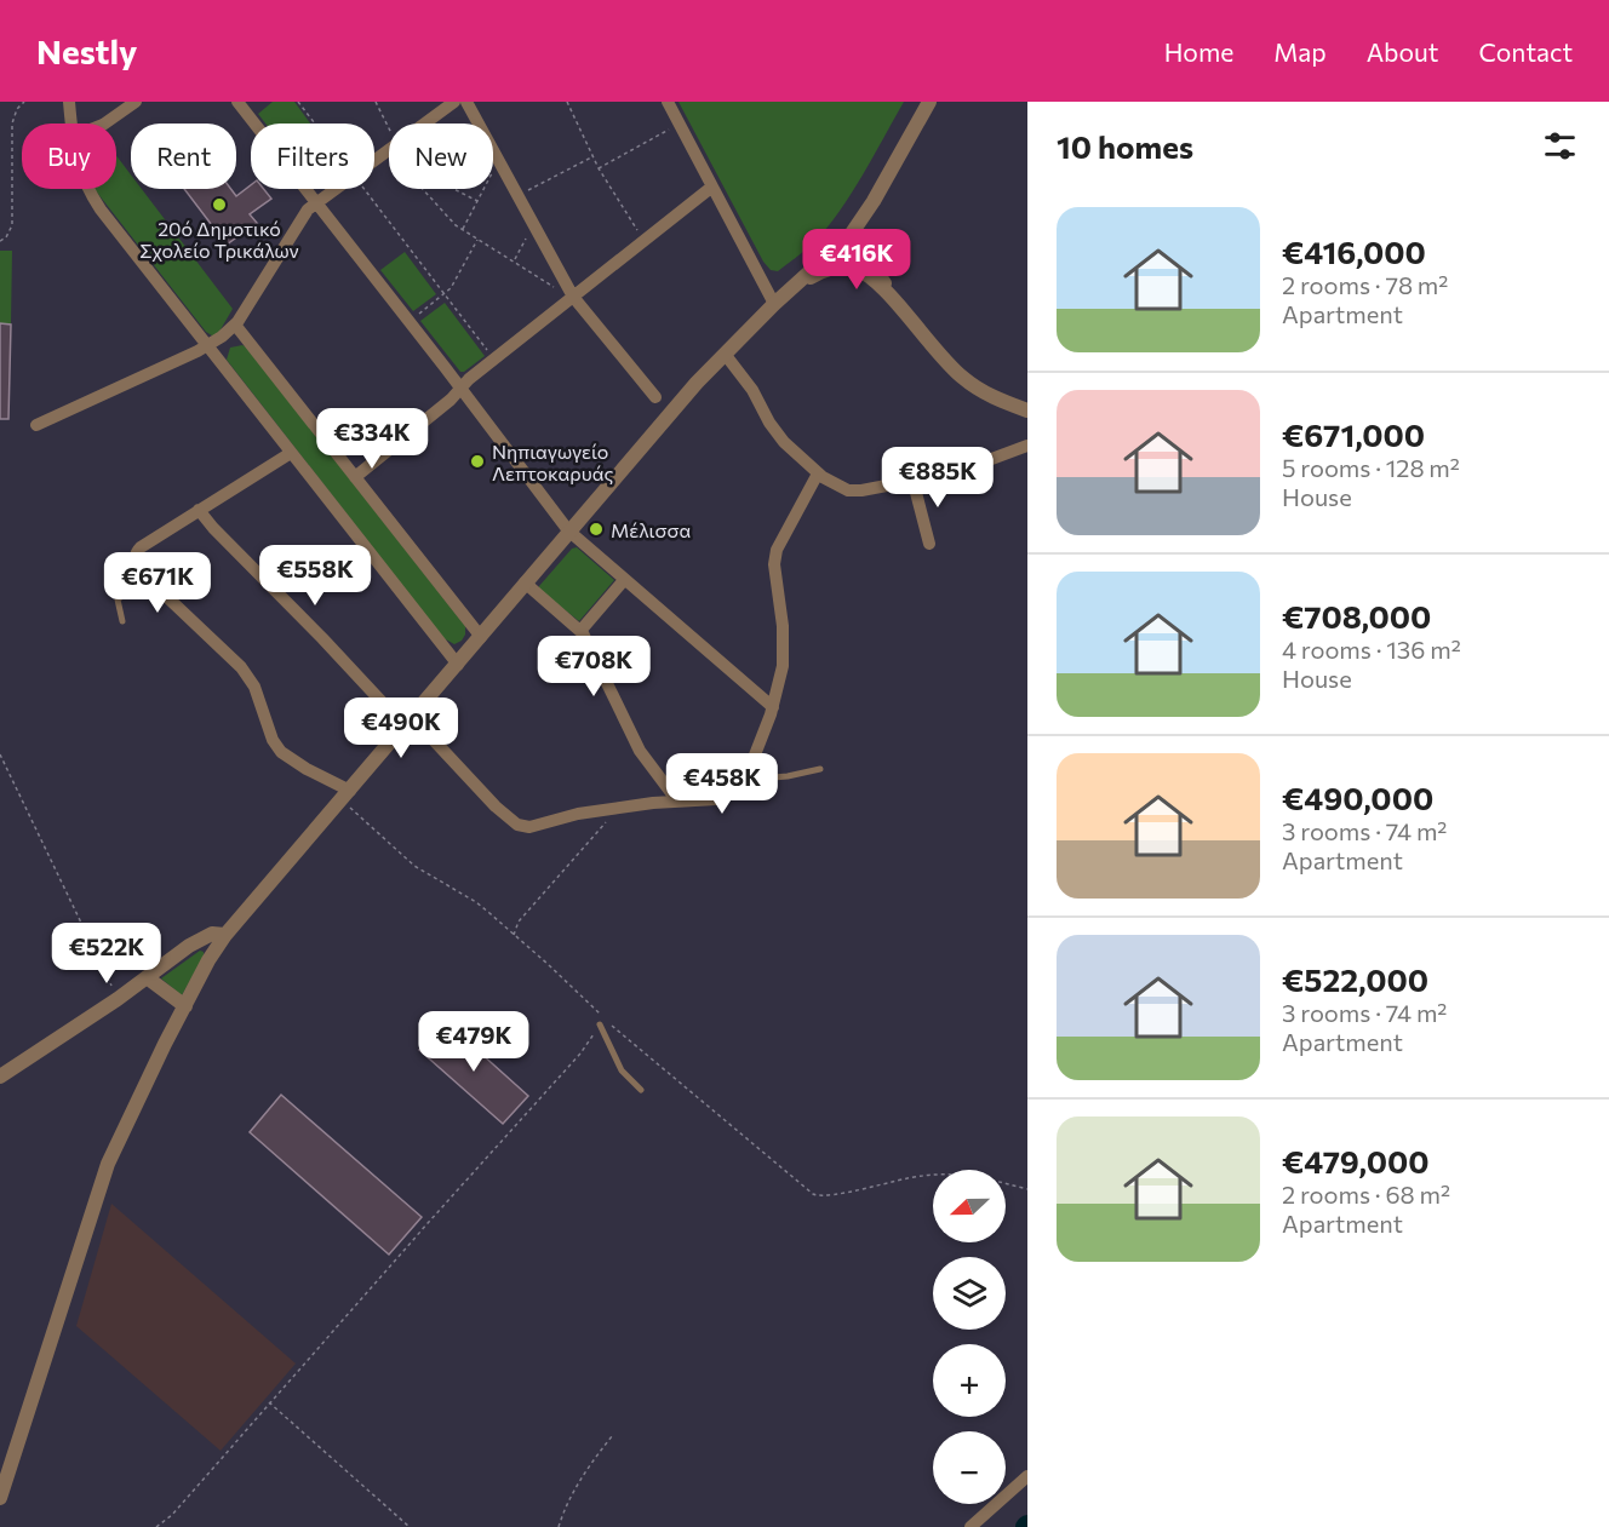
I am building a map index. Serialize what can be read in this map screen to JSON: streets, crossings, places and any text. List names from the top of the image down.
{
  "places": ["20ό Δημοτικό Σχολείο Τρικάλων", "Νηπιαγωγείο Λεπτοκαρυάς", "Μέλισσα"],
  "north": "left",
  "page": {
    "header": "Nestly",
    "nav": [
      "Home",
      "Map",
      "About",
      "Contact"
    ],
    "heading": "10 homes",
    "chip": [
      "Buy",
      "Rent",
      "Filters",
      "New"
    ],
    "list": [
      {
        "name": "€416,000",
        "note": "2 rooms · 78 m² · Apartment"
      },
      {
        "name": "€671,000",
        "note": "5 rooms · 128 m² · House"
      },
      {
        "name": "€708,000",
        "note": "4 rooms · 136 m² · House"
      },
      {
        "name": "€490,000",
        "note": "3 rooms · 74 m² · Apartment"
      },
      {
        "name": "€522,000",
        "note": "3 rooms · 74 m² · Apartment"
      },
      {
        "name": "€479,000",
        "note": "2 rooms · 68 m² · Apartment"
      }
    ],
    "price": [
      "€416K",
      "€334K",
      "€885K",
      "€558K",
      "€671K",
      "€708K",
      "€490K",
      "€458K",
      "€522K",
      "€479K"
    ],
    "map_buttons": ["+", "−"]
  }
}
